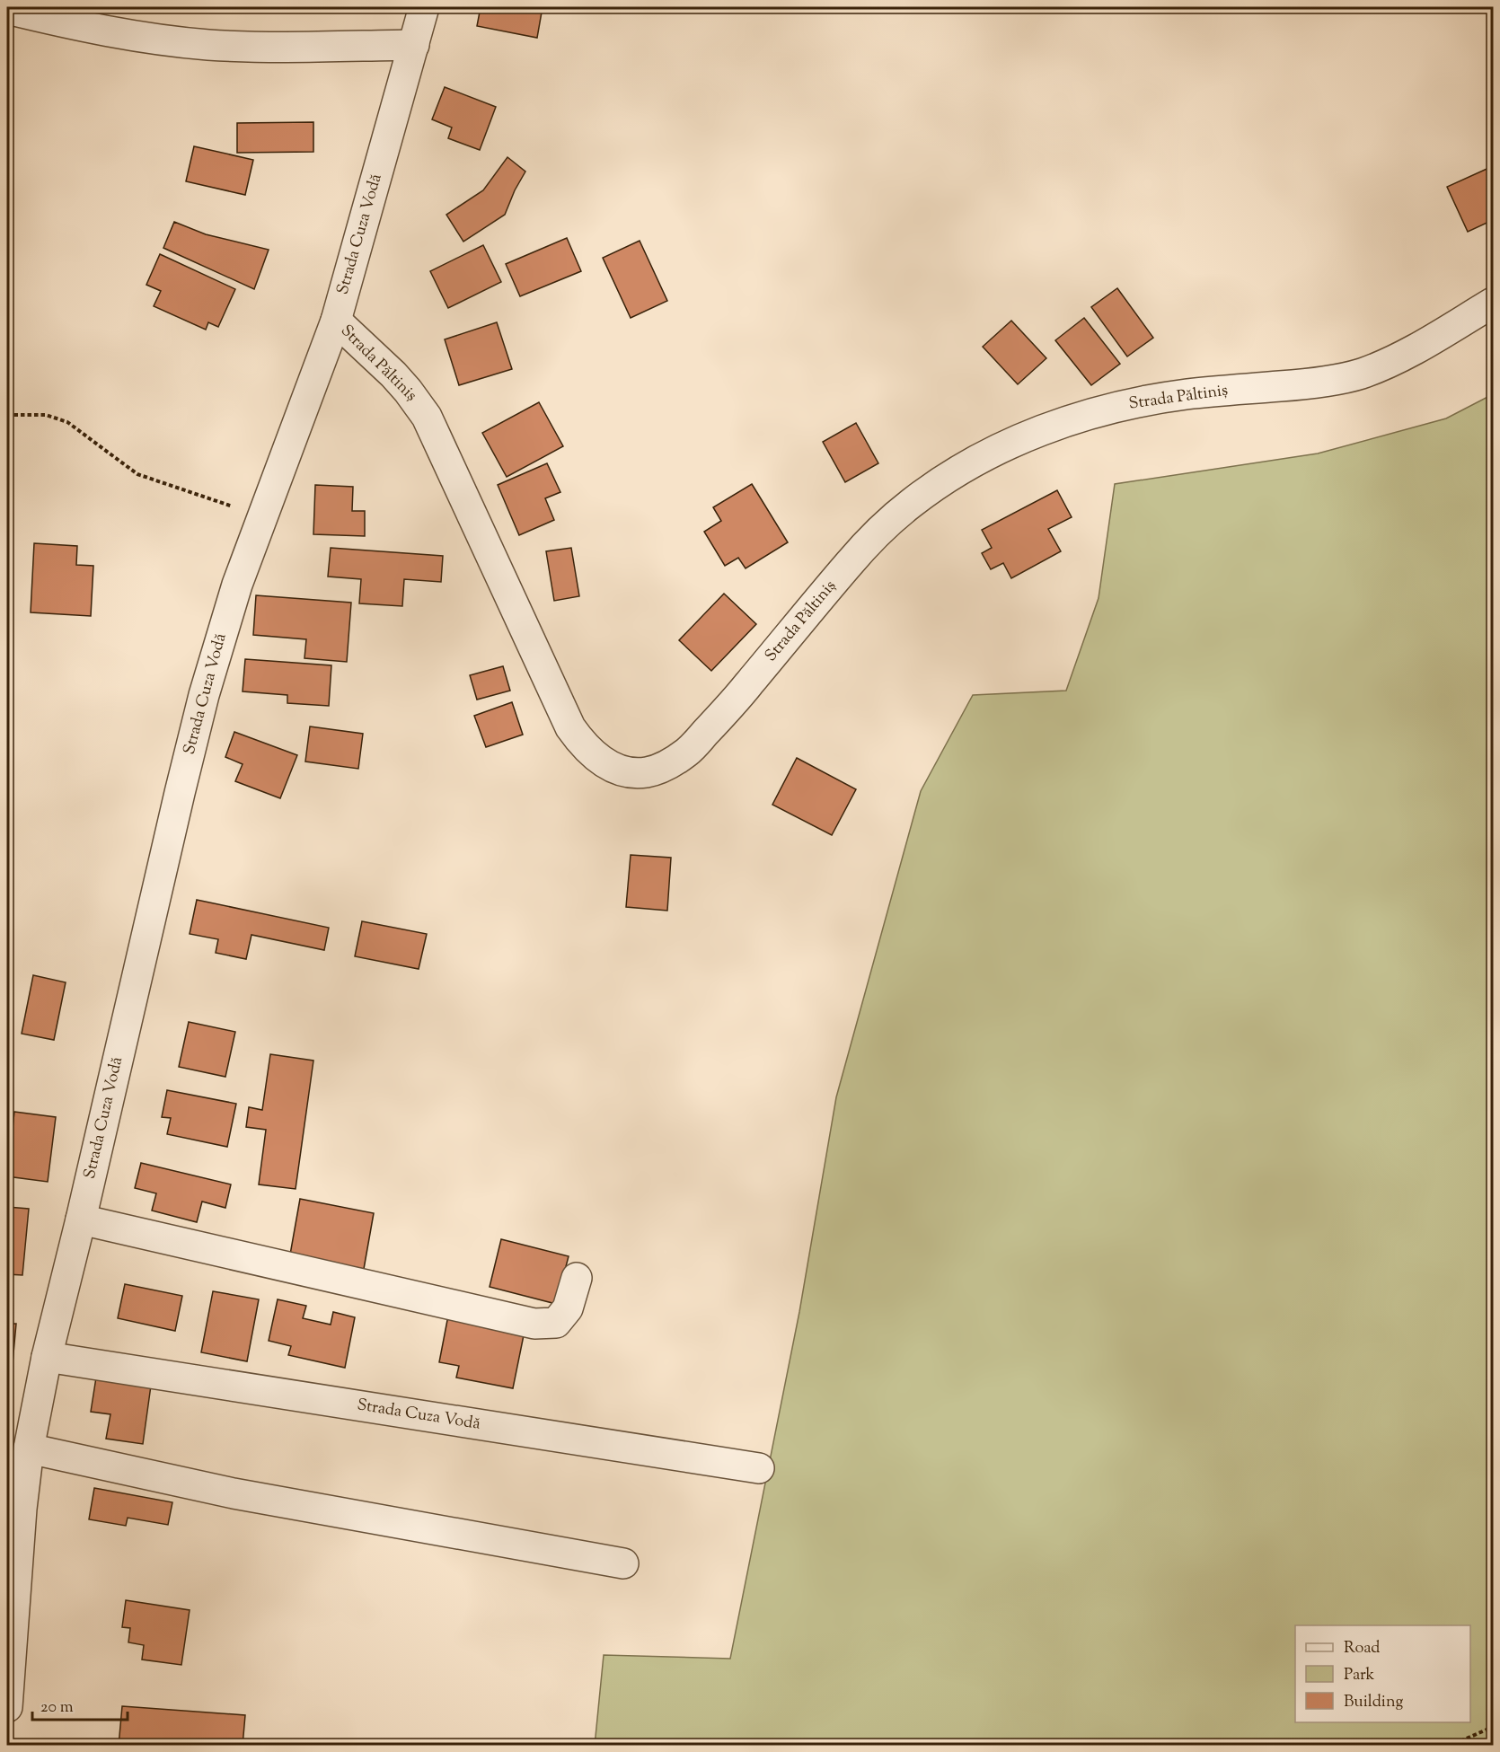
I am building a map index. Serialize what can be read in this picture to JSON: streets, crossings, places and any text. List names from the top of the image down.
{
  "streets": {
    "street": ["Strada Cuza Vodă", "Strada Păltiniș"]
  },
  "crossings": [
    ["Strada Cuza Vodă", "Strada Păltiniș"]
  ],
  "legend": ["Road", "Park", "Building"],
  "scale_bar": "20 m"
}
